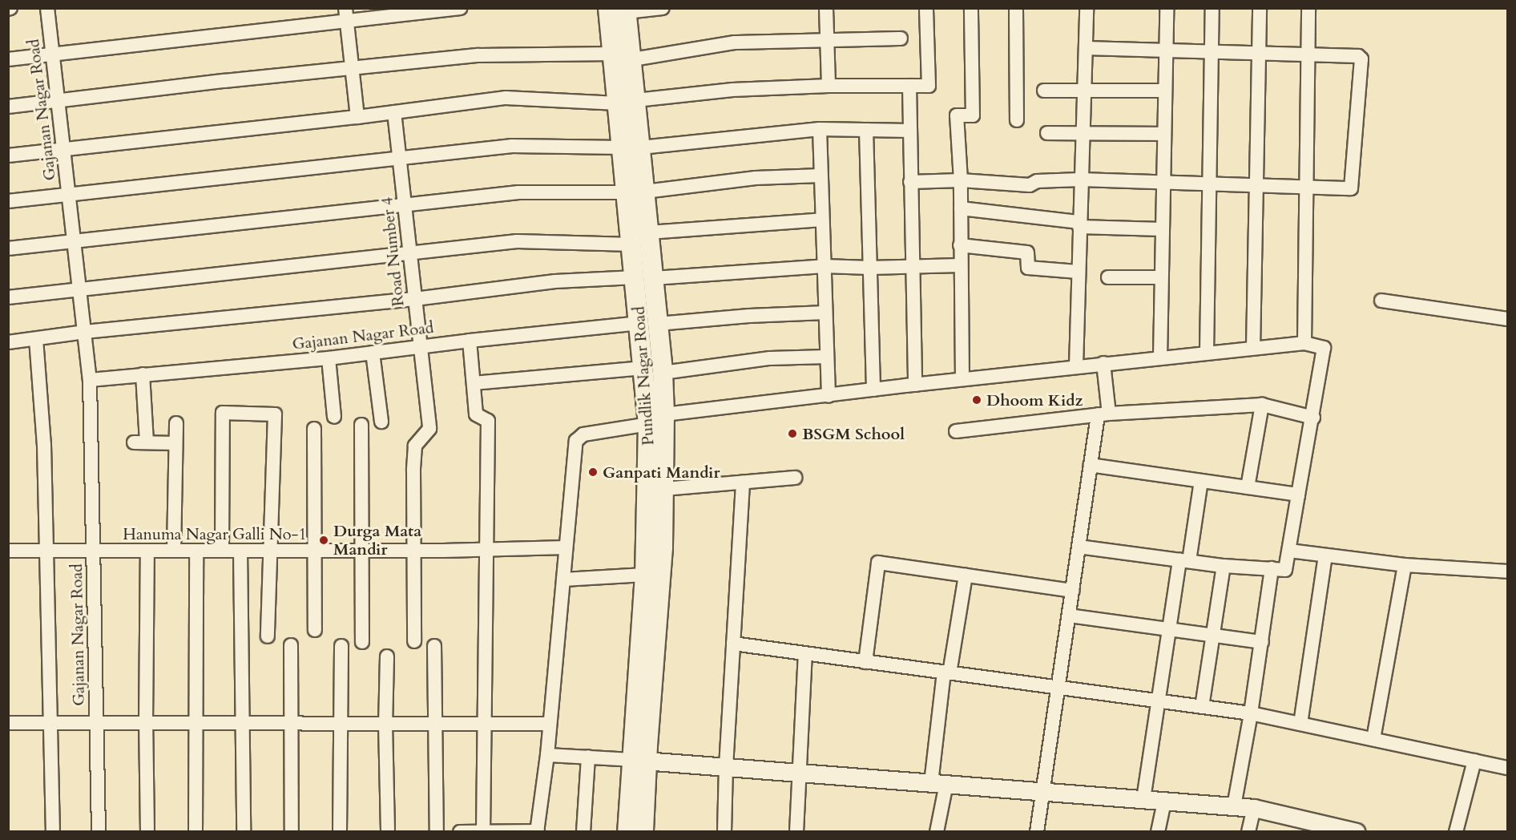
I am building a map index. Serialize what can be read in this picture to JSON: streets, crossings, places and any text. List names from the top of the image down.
{
  "streets": {
    "main road": ["Pundlik Nagar Road"],
    "street": ["Gajanan Nagar Road", "Road Number 4", "Hanuma Nagar Galli No-1"]
  },
  "crossings": [
    ["Gajanan Nagar Road", "Road Number 4"],
    ["Gajanan Nagar Road", "Pundlik Nagar Road"],
    ["Gajanan Nagar Road", "Hanuma Nagar Galli No-1"],
    ["Road Number 4", "Hanuma Nagar Galli No-1"]
  ],
  "places": [
    "Dhoom Kidz",
    "BSGM School",
    "Ganpati Mandir",
    "Durga Mata Mandir"
  ]
}
